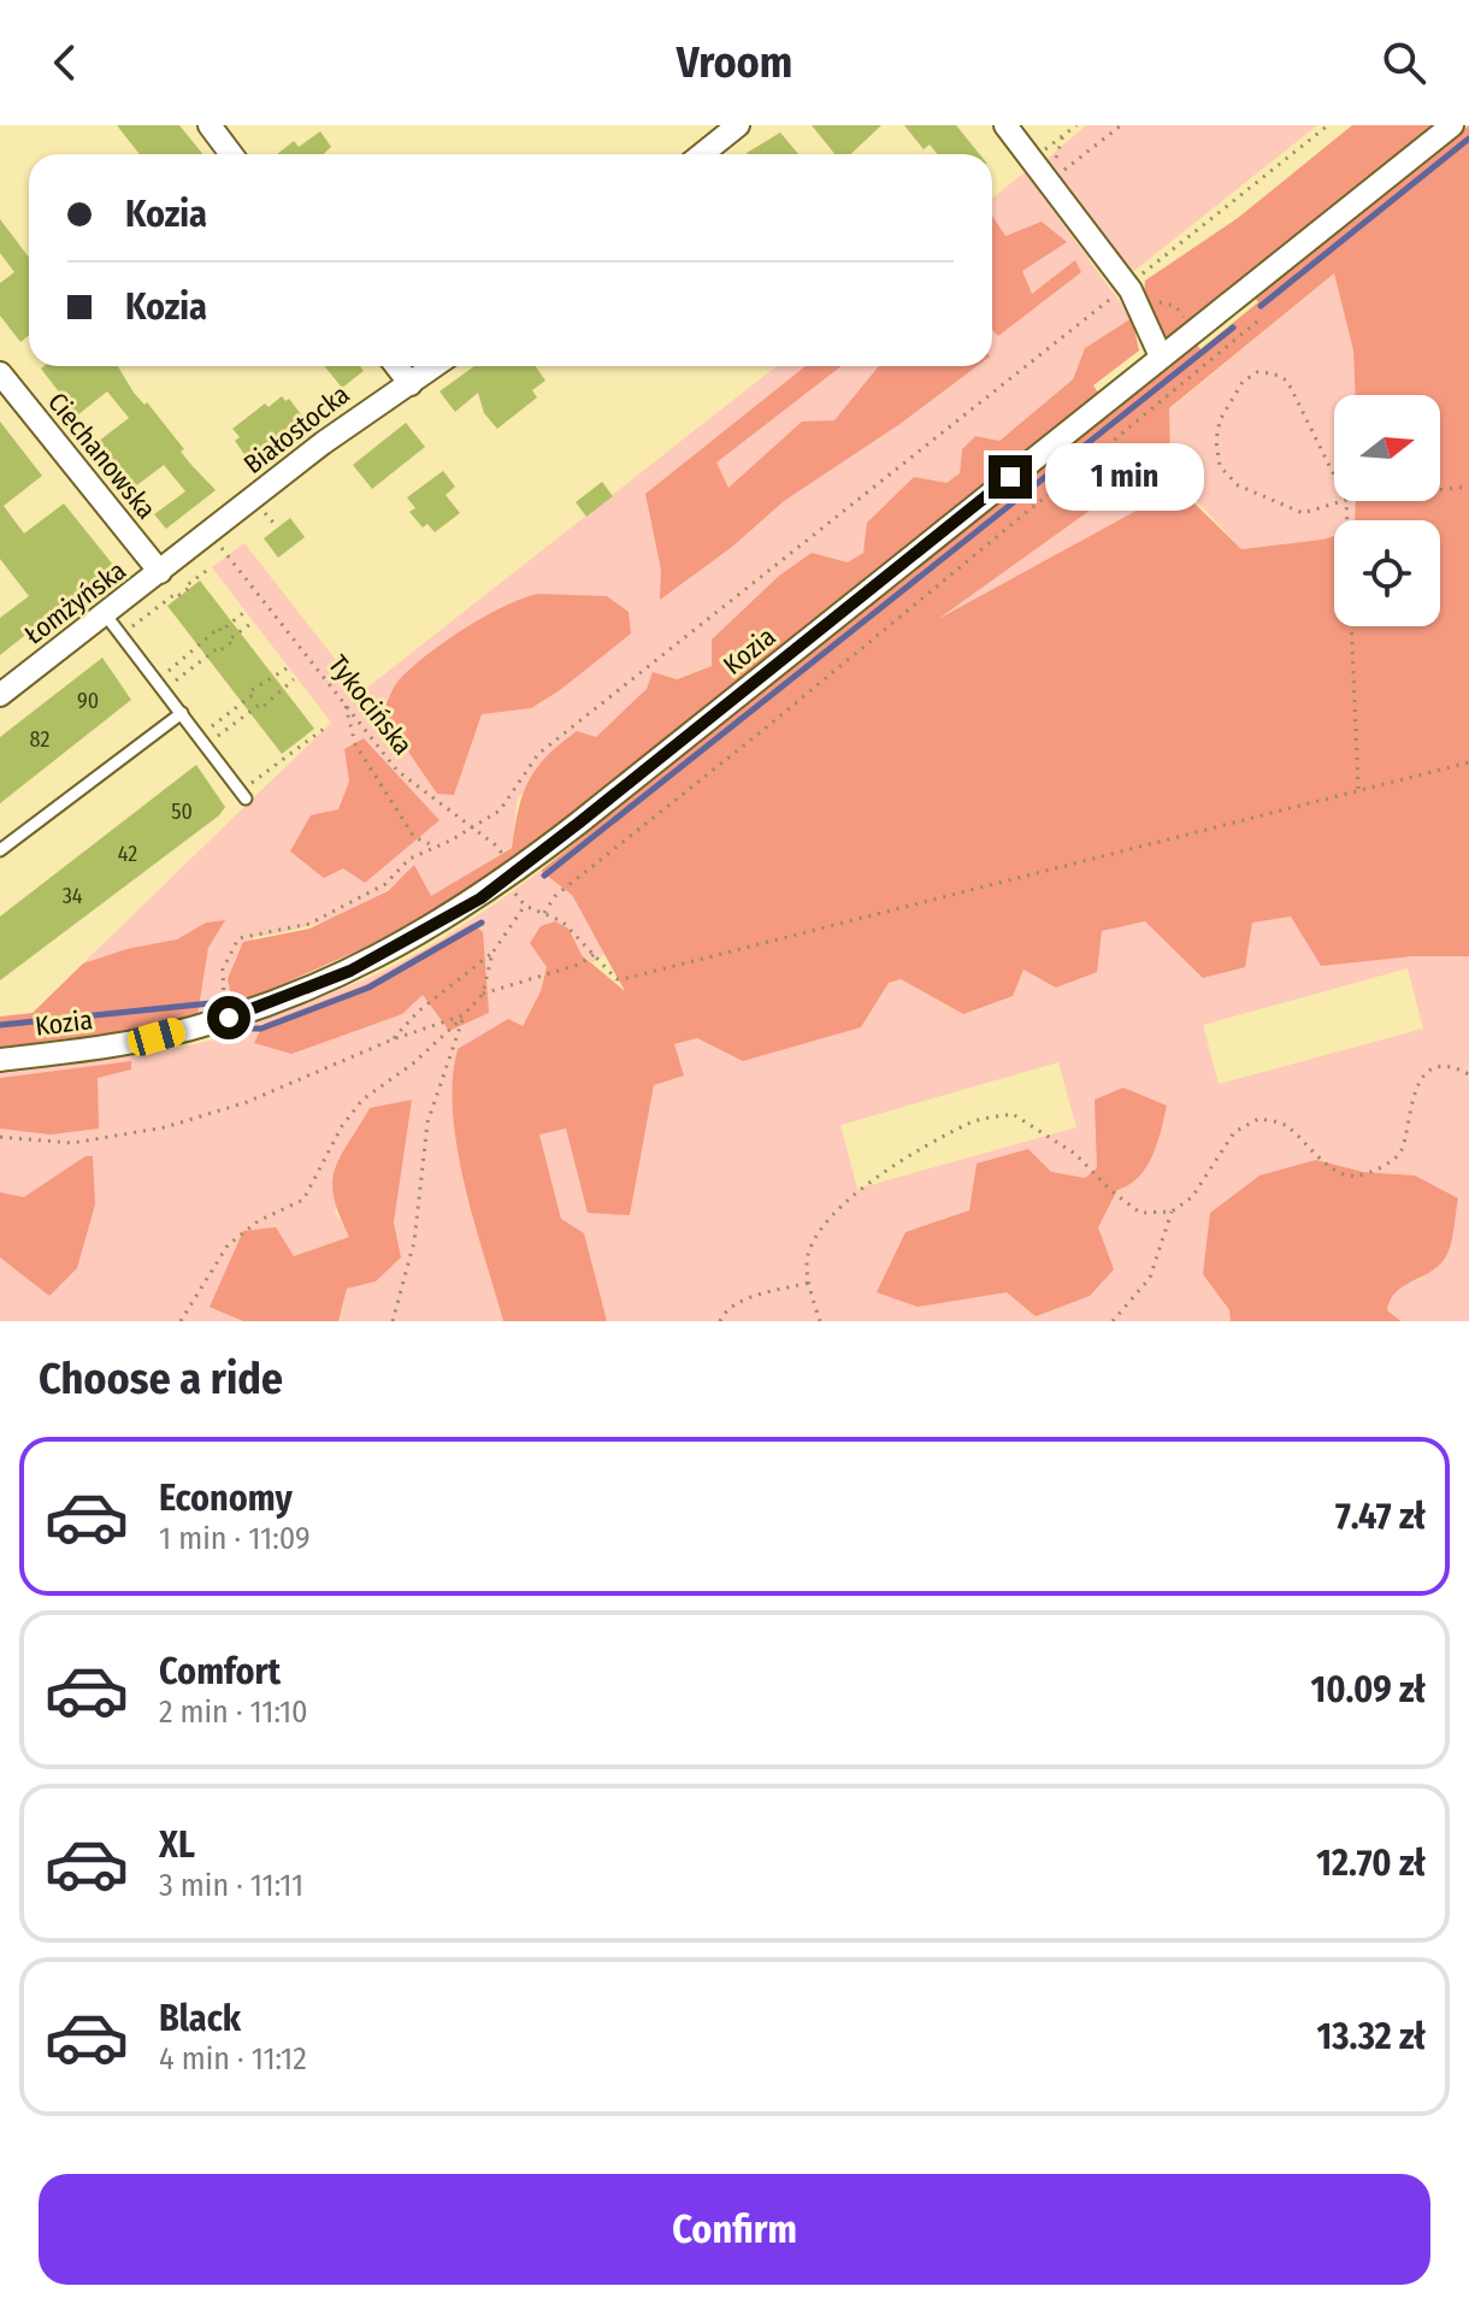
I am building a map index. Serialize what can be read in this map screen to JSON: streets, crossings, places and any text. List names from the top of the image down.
{
  "streets": {
    "street": [
      "Białostocka",
      "Ciechanowska",
      "Łomżyńska",
      "Kozia"
    ],
    "path": ["Tykocińska"]
  },
  "crossings": [
    ["Białostocka", "Łomżyńska"],
    ["Ciechanowska", "Łomżyńska"],
    ["Kozia", "Tykocińska"]
  ],
  "house_numbers": [
    "90",
    "82",
    "50",
    "42",
    "34"
  ],
  "north": "right",
  "page": {
    "header": "Vroom",
    "banner": ["Kozia", "Kozia"],
    "bubble": "1 min",
    "heading": "Choose a ride",
    "list": [
      {
        "name": "Economy",
        "note": "1 min · 11:09",
        "value": "7.47 zł"
      },
      {
        "name": "Comfort",
        "note": "2 min · 11:10",
        "value": "10.09 zł"
      },
      {
        "name": "XL",
        "note": "3 min · 11:11",
        "value": "12.70 zł"
      },
      {
        "name": "Black",
        "note": "4 min · 11:12",
        "value": "13.32 zł"
      }
    ],
    "buttons": "Confirm"
  }
}
